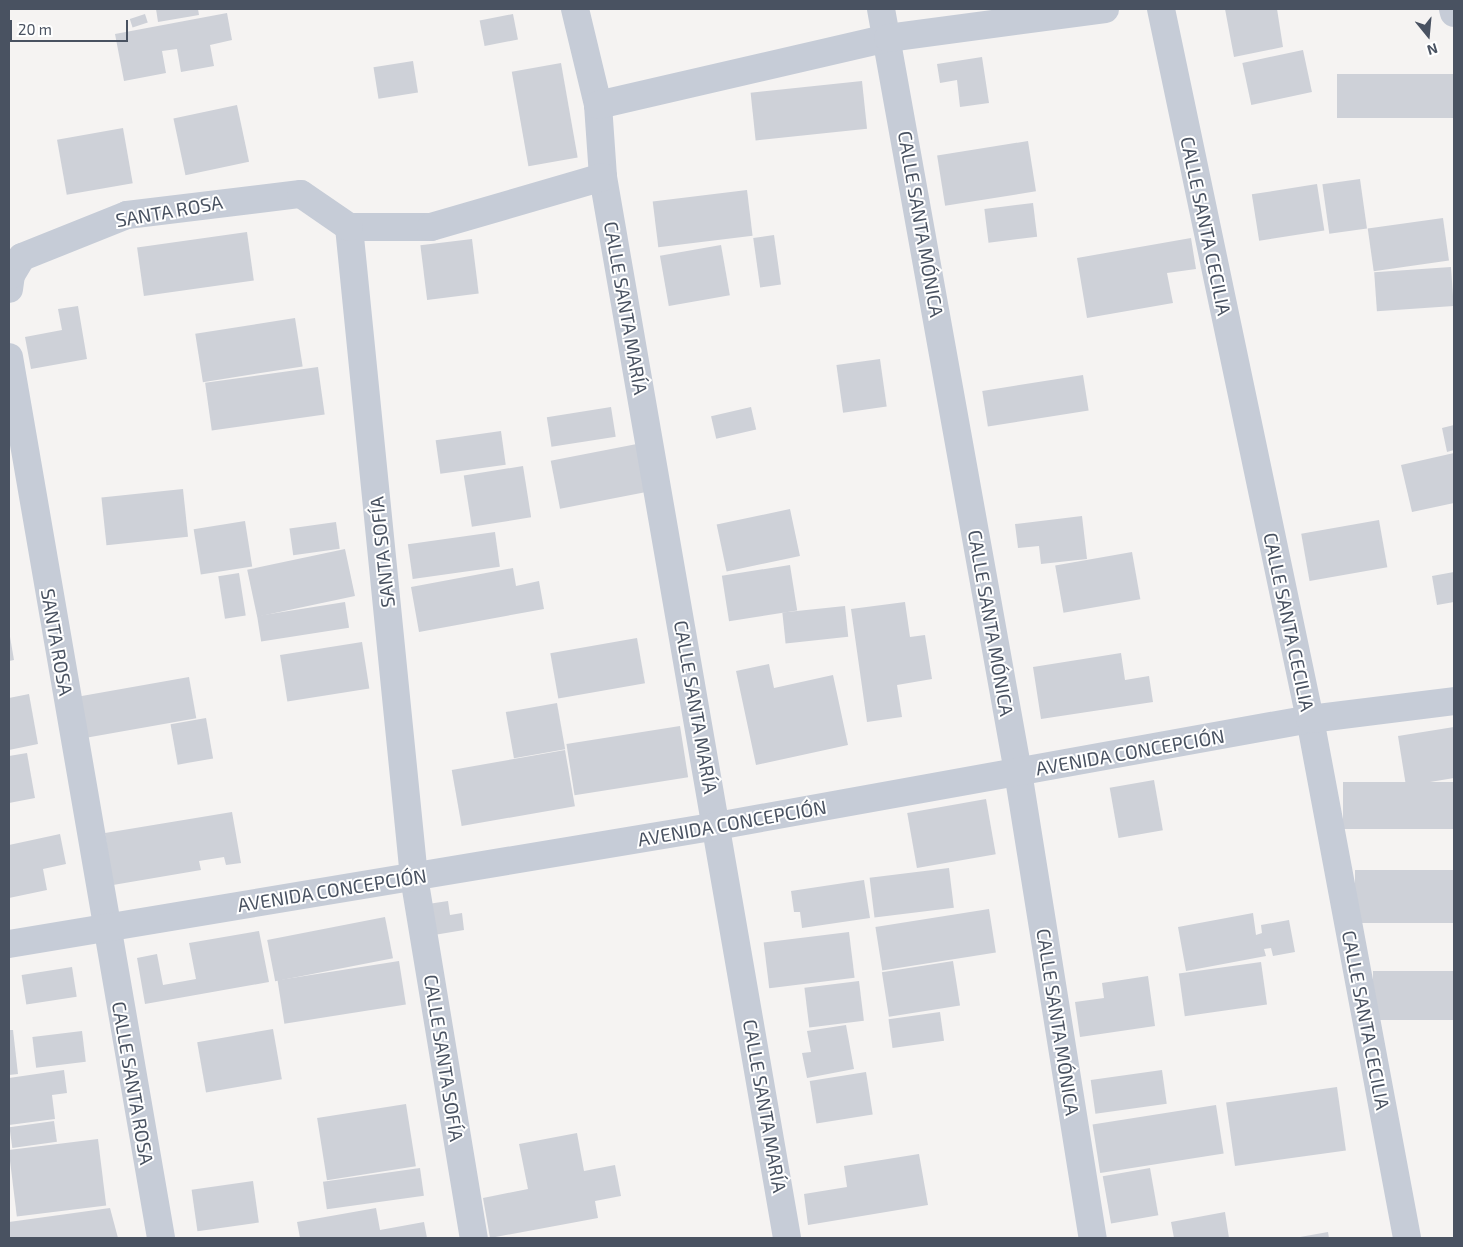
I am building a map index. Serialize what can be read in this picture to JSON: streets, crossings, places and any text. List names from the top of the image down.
{
  "streets": {
    "street": [
      "SANTA ROSA",
      "CALLE SANTA MÓNICA",
      "CALLE SANTA CECILIA",
      "CALLE SANTA MARÍA",
      "SANTA SOFÍA",
      "AVENIDA CONCEPCIÓN",
      "CALLE SANTA SOFÍA",
      "CALLE SANTA ROSA"
    ]
  },
  "crossings": [
    ["SANTA ROSA", "SANTA SOFÍA"],
    ["SANTA ROSA", "AVENIDA CONCEPCIÓN"],
    ["SANTA ROSA", "CALLE SANTA ROSA"],
    ["CALLE SANTA MÓNICA", "AVENIDA CONCEPCIÓN"],
    ["CALLE SANTA CECILIA", "AVENIDA CONCEPCIÓN"],
    ["CALLE SANTA MARÍA", "AVENIDA CONCEPCIÓN"],
    ["SANTA SOFÍA", "AVENIDA CONCEPCIÓN"],
    ["SANTA SOFÍA", "CALLE SANTA SOFÍA"],
    ["AVENIDA CONCEPCIÓN", "CALLE SANTA SOFÍA"],
    ["AVENIDA CONCEPCIÓN", "CALLE SANTA ROSA"]
  ],
  "scale_bar": "20 m",
  "north": "bottom"
}
